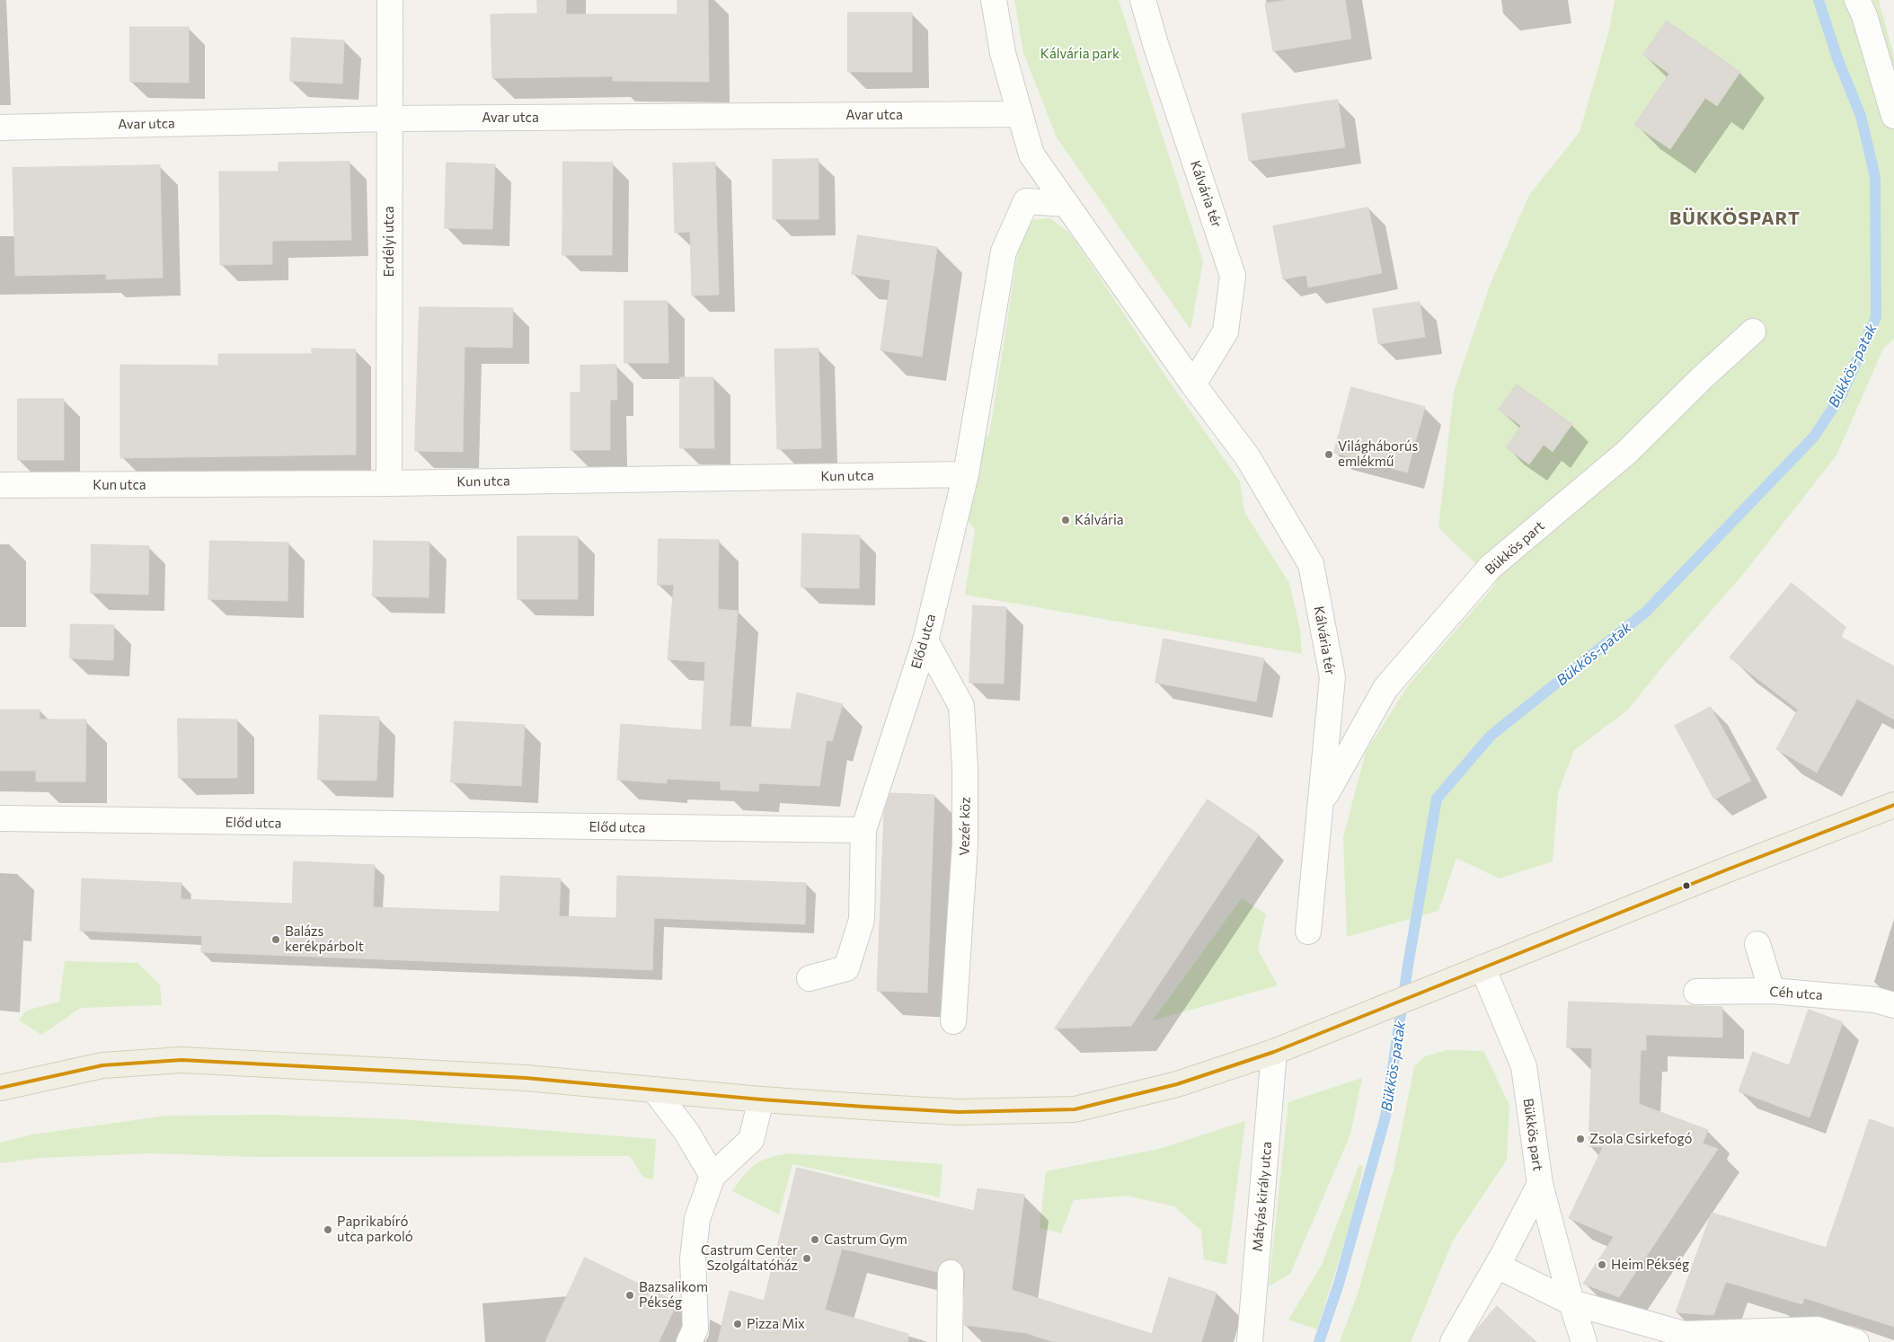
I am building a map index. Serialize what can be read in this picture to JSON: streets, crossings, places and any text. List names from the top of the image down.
{
  "streets": {
    "street": [
      "Avar utca",
      "Kálvária tér",
      "Erdélyi utca",
      "Kun utca",
      "Bükkös part",
      "Előd utca",
      "Vezér köz",
      "Céh utca",
      "Mátyás király utca"
    ]
  },
  "crossings": [
    ["Avar utca", "Kálvária tér"],
    ["Avar utca", "Erdélyi utca"],
    ["Kálvária tér", "Bükkös part"],
    ["Erdélyi utca", "Kun utca"],
    ["Kun utca", "Előd utca"],
    ["Előd utca", "Vezér köz"]
  ],
  "districts": ["BÜKKÖSPART"],
  "water": ["Bükkös-patak"],
  "parks": ["Kálvária park"],
  "places": [
    "Világháborús emlékmű",
    "Kálvária",
    "Balázs kerékpárbolt",
    "Zsola Csirkefogó",
    "Paprikabíró utca parkoló",
    "Castrum Gym",
    "Castrum Center Szolgáltatóház",
    "Heim Pékség",
    "Bazsalikom Pékség",
    "Pizza Mix"
  ]
}
